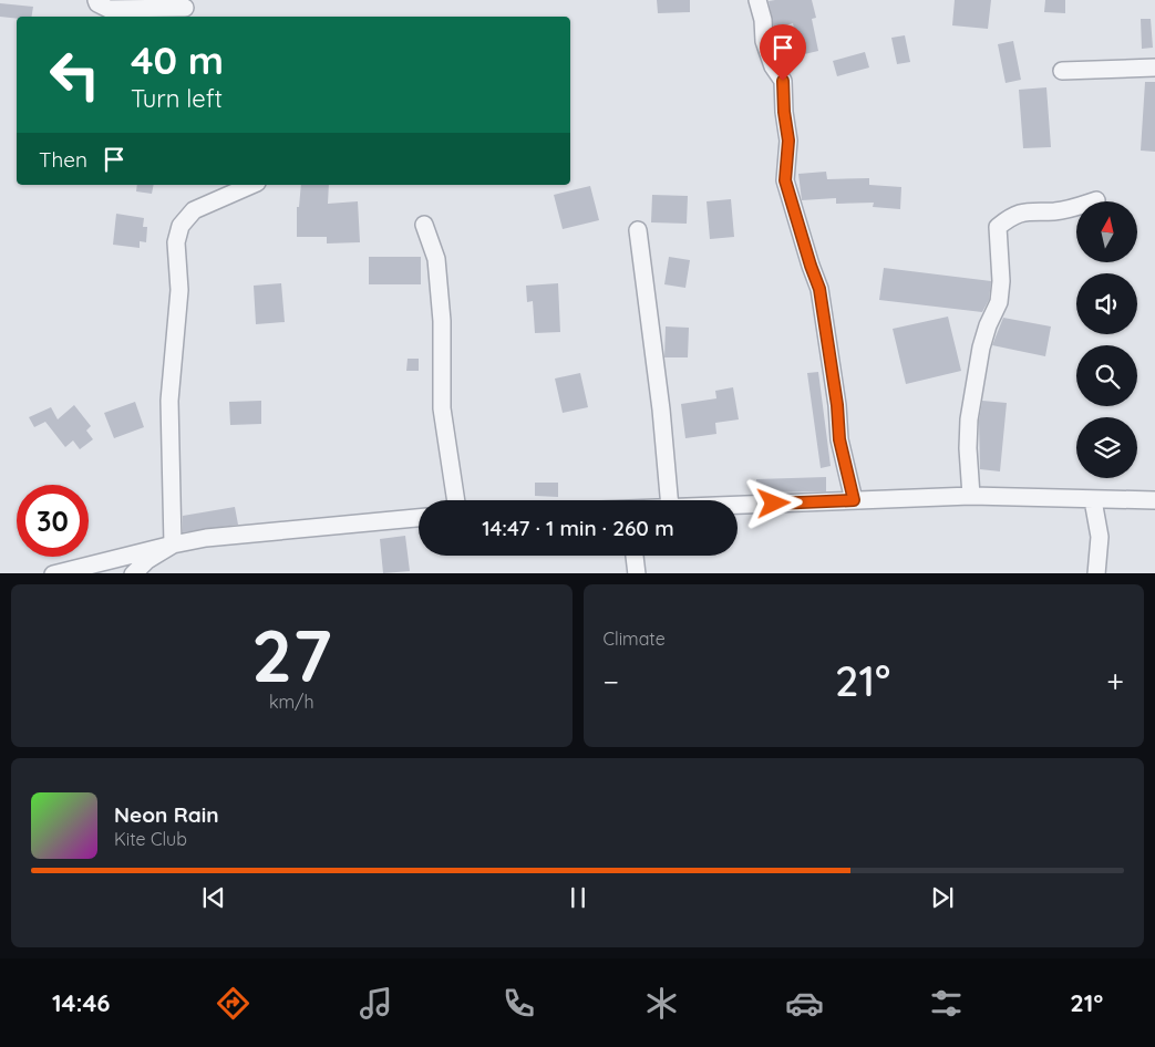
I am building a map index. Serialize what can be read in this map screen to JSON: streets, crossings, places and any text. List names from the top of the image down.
{
  "north": "top",
  "page": {
    "turn": ["40 m", "Turn left"],
    "then": "Then",
    "limit": "30",
    "trip": "14:47 · 1 min · 260 m",
    "tile": [
      ["27", "km/h"],
      "Climate"
    ],
    "heat": ["−", "21°", "+"],
    "song": ["Neon Rain", "Kite Club"],
    "tabs": ["14:46", "21°"]
  }
}
